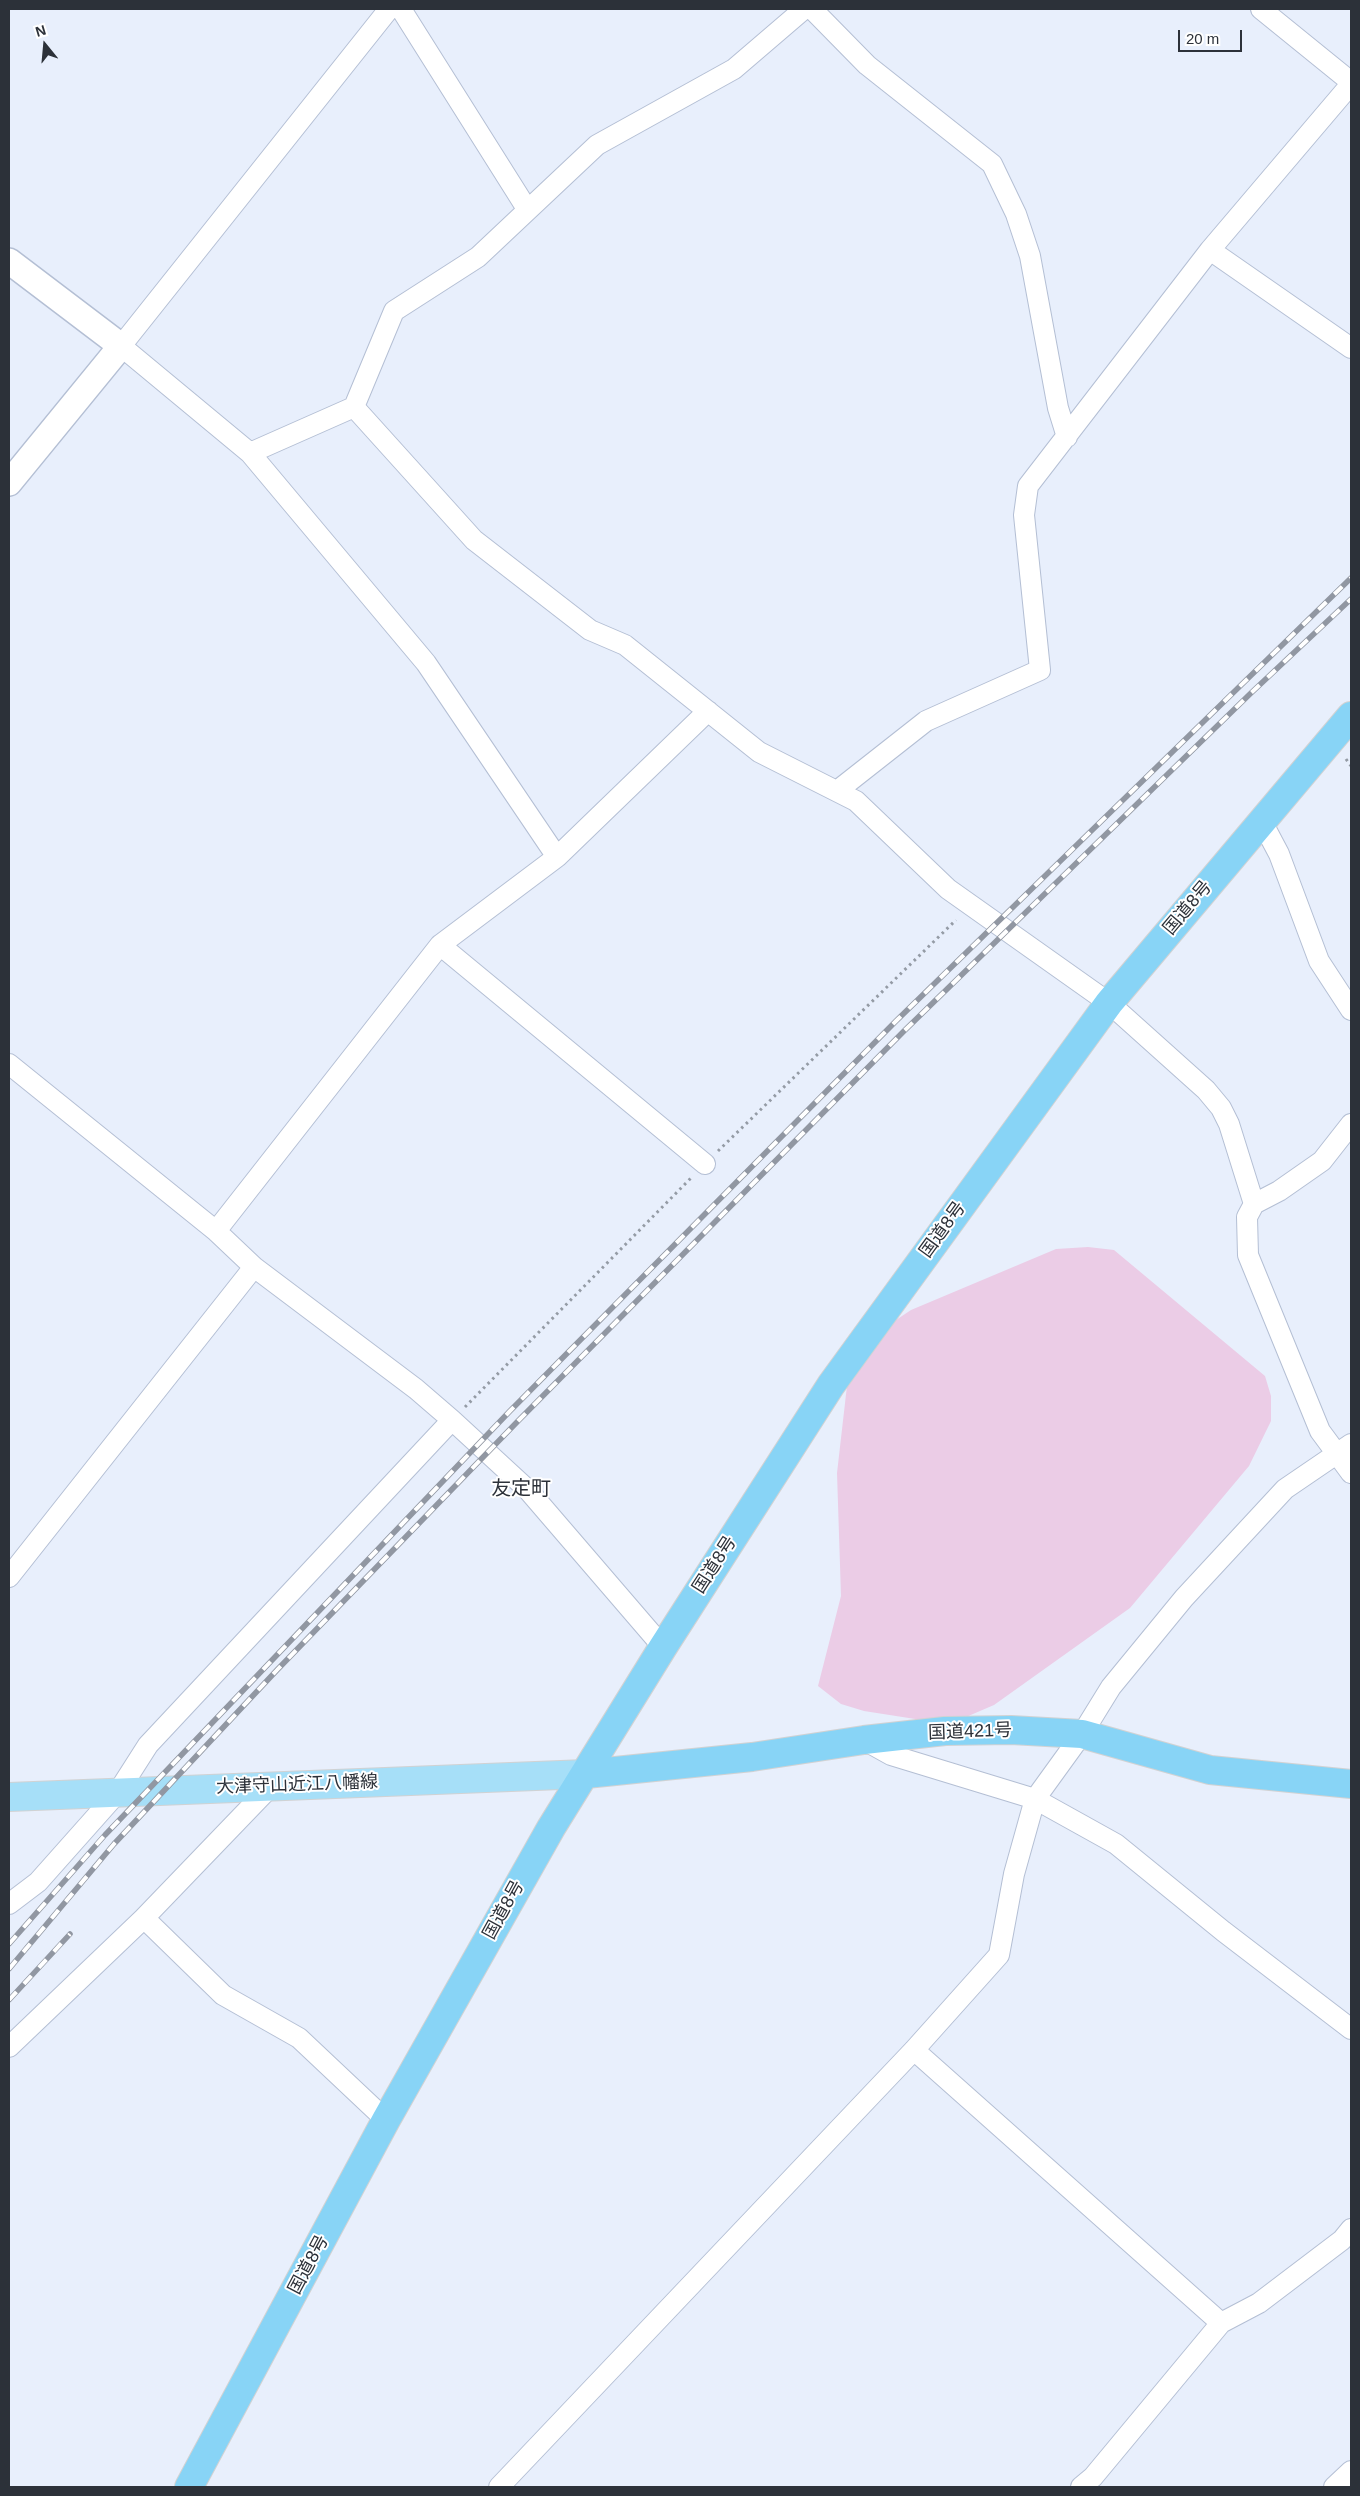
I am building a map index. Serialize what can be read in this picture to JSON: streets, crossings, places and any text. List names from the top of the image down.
{
  "streets": {
    "highway": ["国道8号", "国道421号"],
    "main road": ["大津守山近江八幡線"]
  },
  "crossings": [
    ["国道8号", "国道421号"],
    ["国道8号", "大津守山近江八幡線"],
    ["国道421号", "大津守山近江八幡線"]
  ],
  "districts": ["友定町"],
  "scale_bar": "20 m",
  "north": "top"
}
